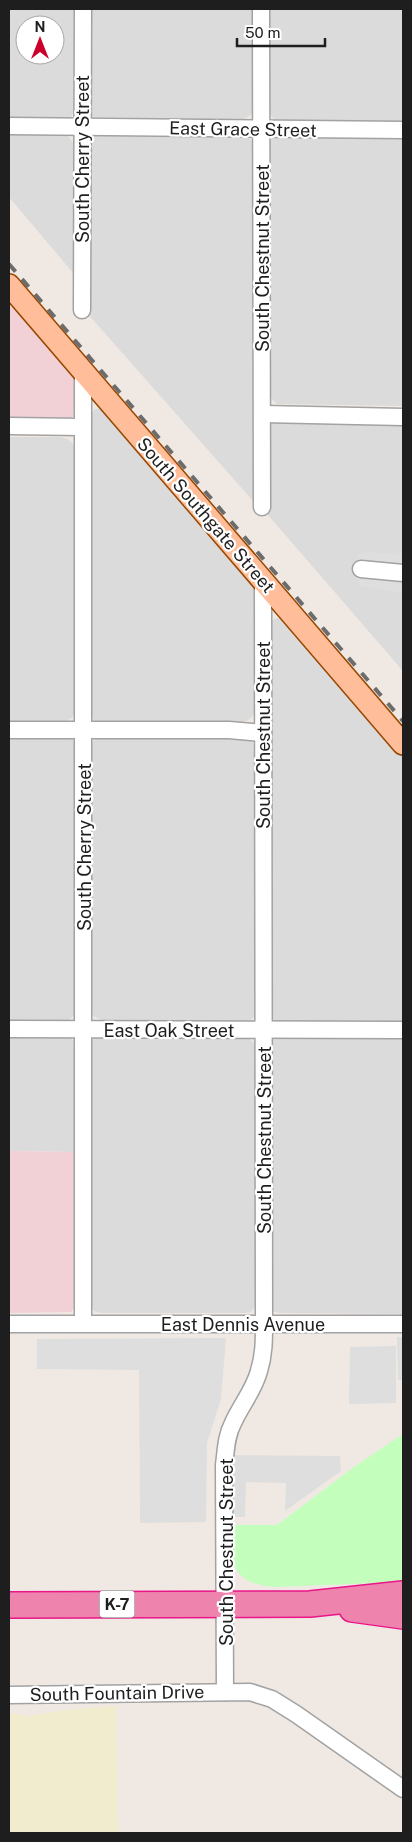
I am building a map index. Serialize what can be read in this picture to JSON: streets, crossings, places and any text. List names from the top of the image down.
{
  "streets": {
    "highway": ["K-7"],
    "main road": ["South Southgate Street"],
    "street": [
      "East Grace Street",
      "South Cherry Street",
      "South Chestnut Street",
      "East Oak Street",
      "East Dennis Avenue",
      "South Fountain Drive"
    ]
  },
  "crossings": [
    ["East Grace Street", "South Cherry Street"],
    ["East Grace Street", "South Chestnut Street"],
    ["South Cherry Street", "South Southgate Street"],
    ["South Cherry Street", "East Oak Street"],
    ["South Cherry Street", "East Dennis Avenue"],
    ["South Chestnut Street", "South Southgate Street"],
    ["South Chestnut Street", "East Oak Street"],
    ["South Chestnut Street", "East Dennis Avenue"],
    ["South Chestnut Street", "K-7"],
    ["South Chestnut Street", "South Fountain Drive"]
  ],
  "scale_bar": "50 m",
  "north": "top"
}
